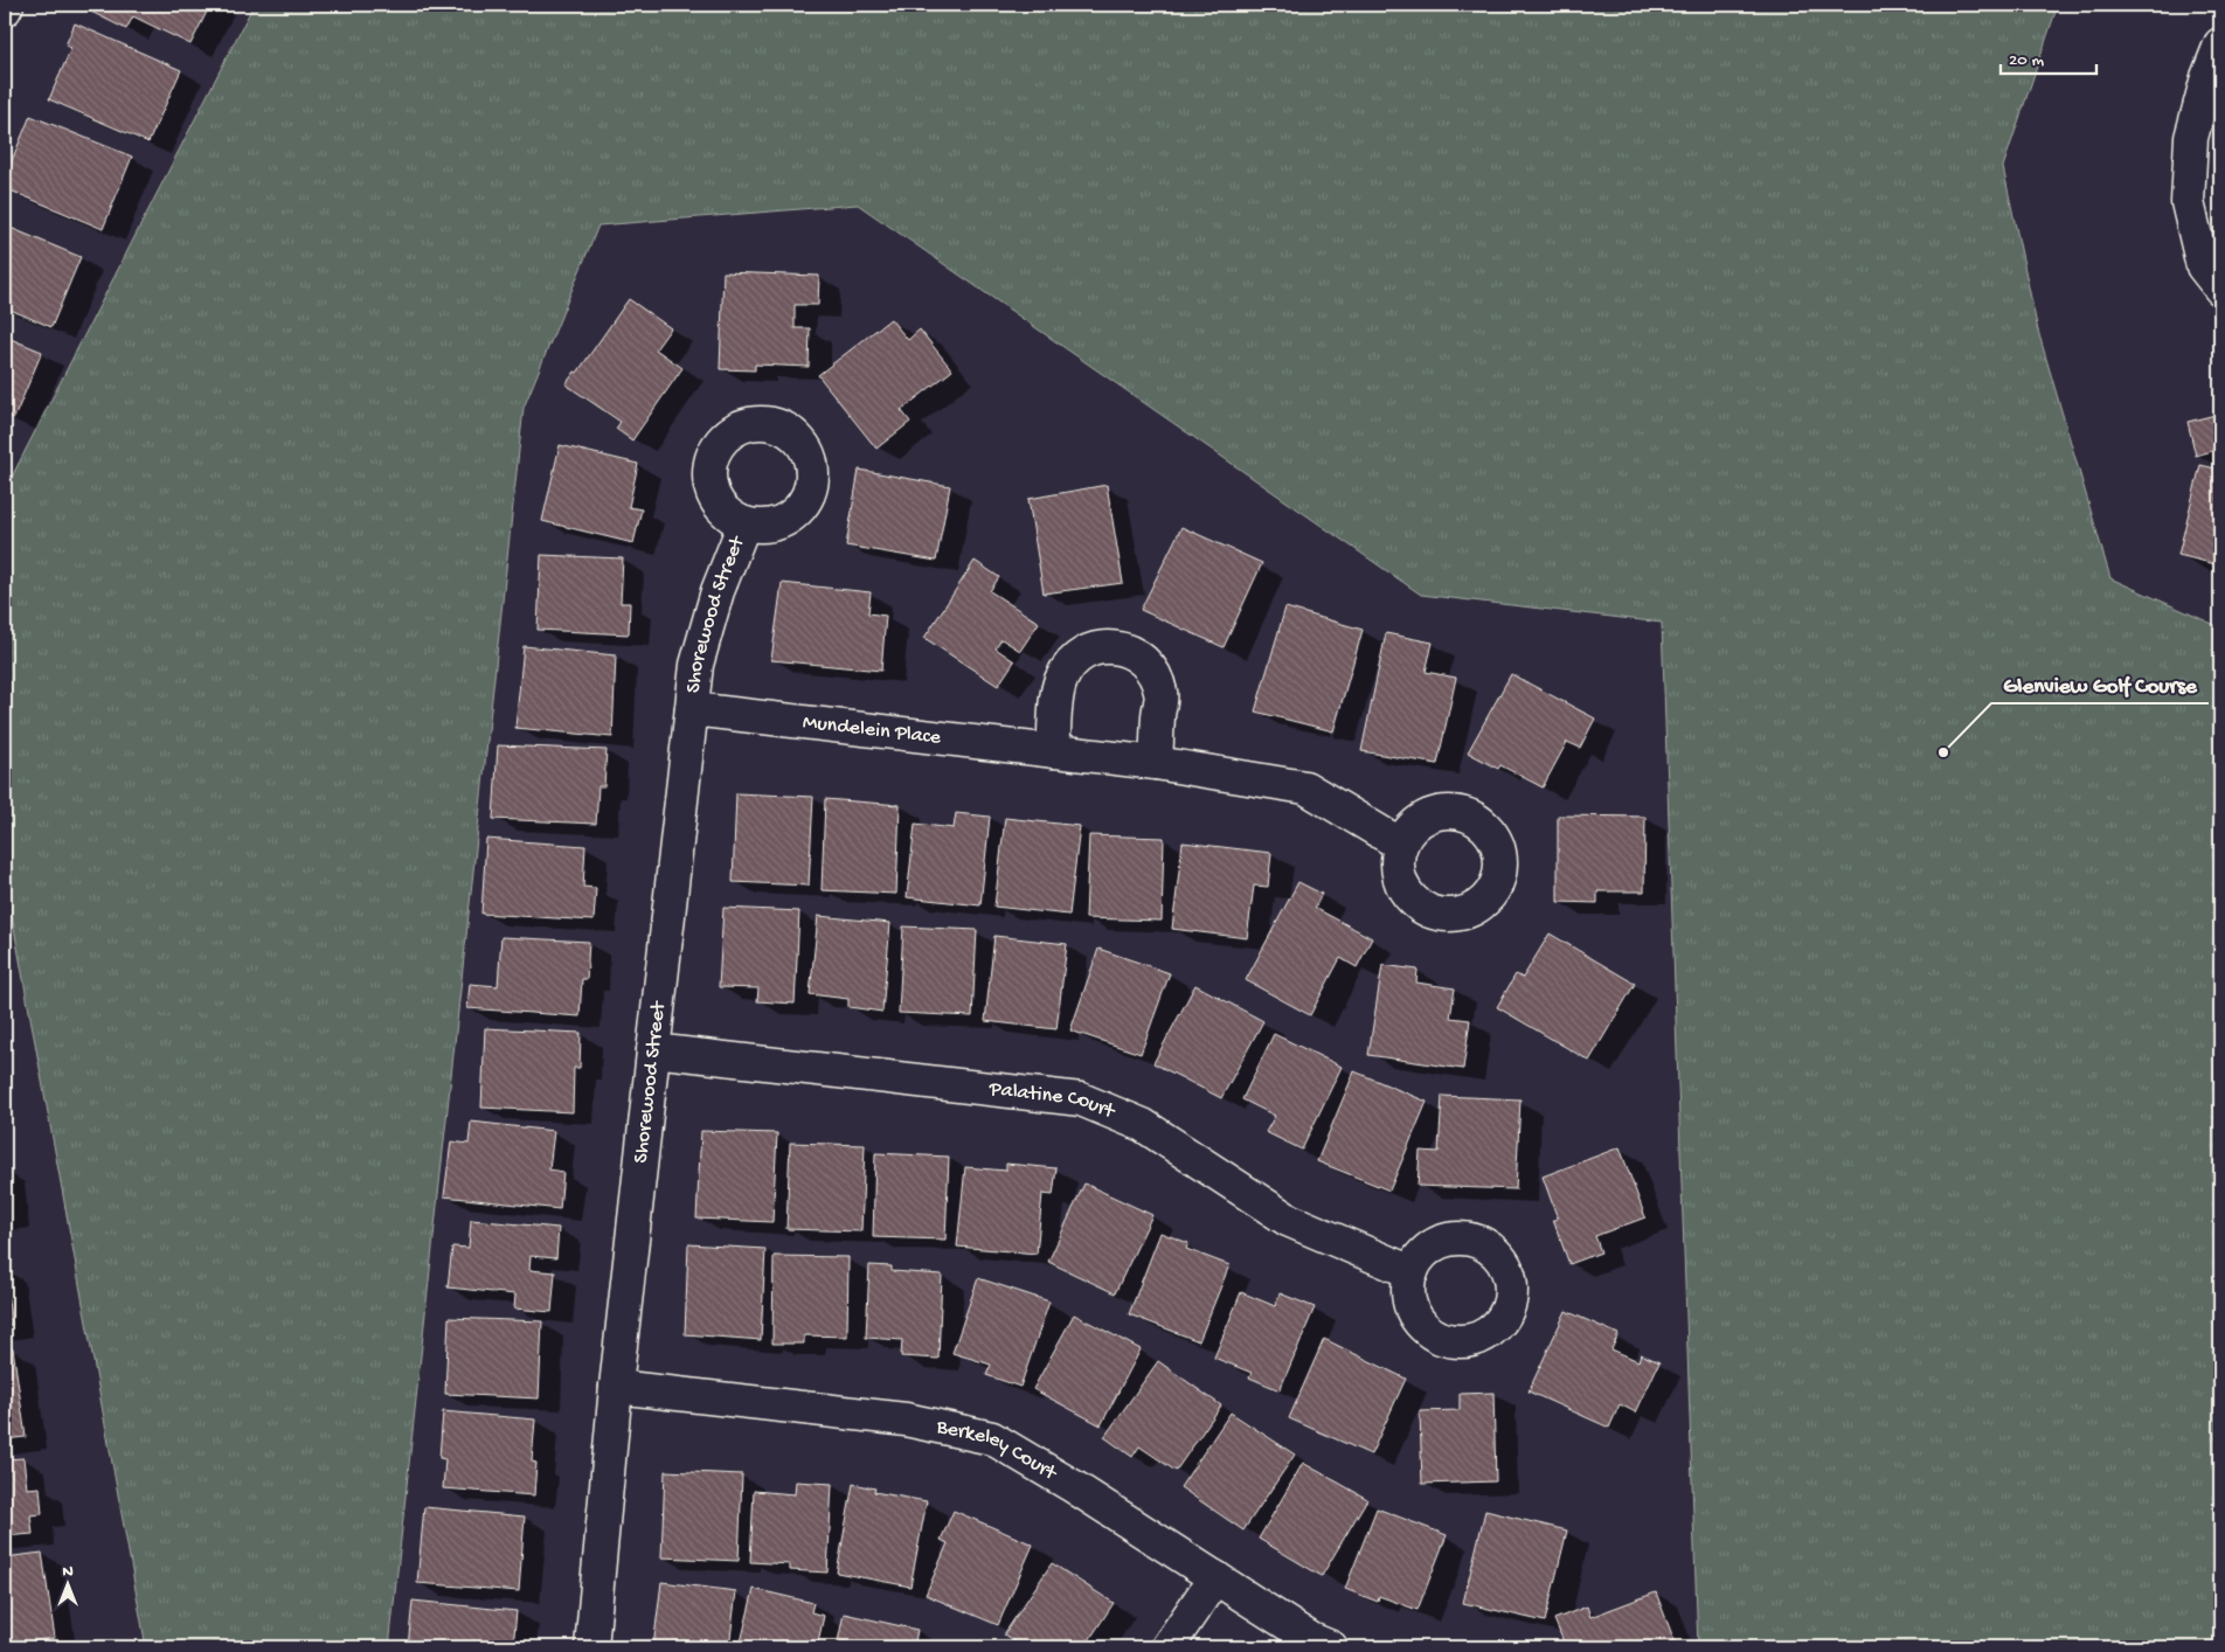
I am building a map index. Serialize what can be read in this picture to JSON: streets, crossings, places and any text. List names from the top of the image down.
{
  "streets": {
    "street": [
      "Shorewood Street",
      "Mundelein Place",
      "Palatine Court",
      "Berkeley Court"
    ]
  },
  "crossings": [
    ["Shorewood Street", "Mundelein Place"],
    ["Shorewood Street", "Palatine Court"],
    ["Shorewood Street", "Berkeley Court"]
  ],
  "places": ["Glenview Golf Course"],
  "scale_bar": "20 m",
  "north": "top"
}
